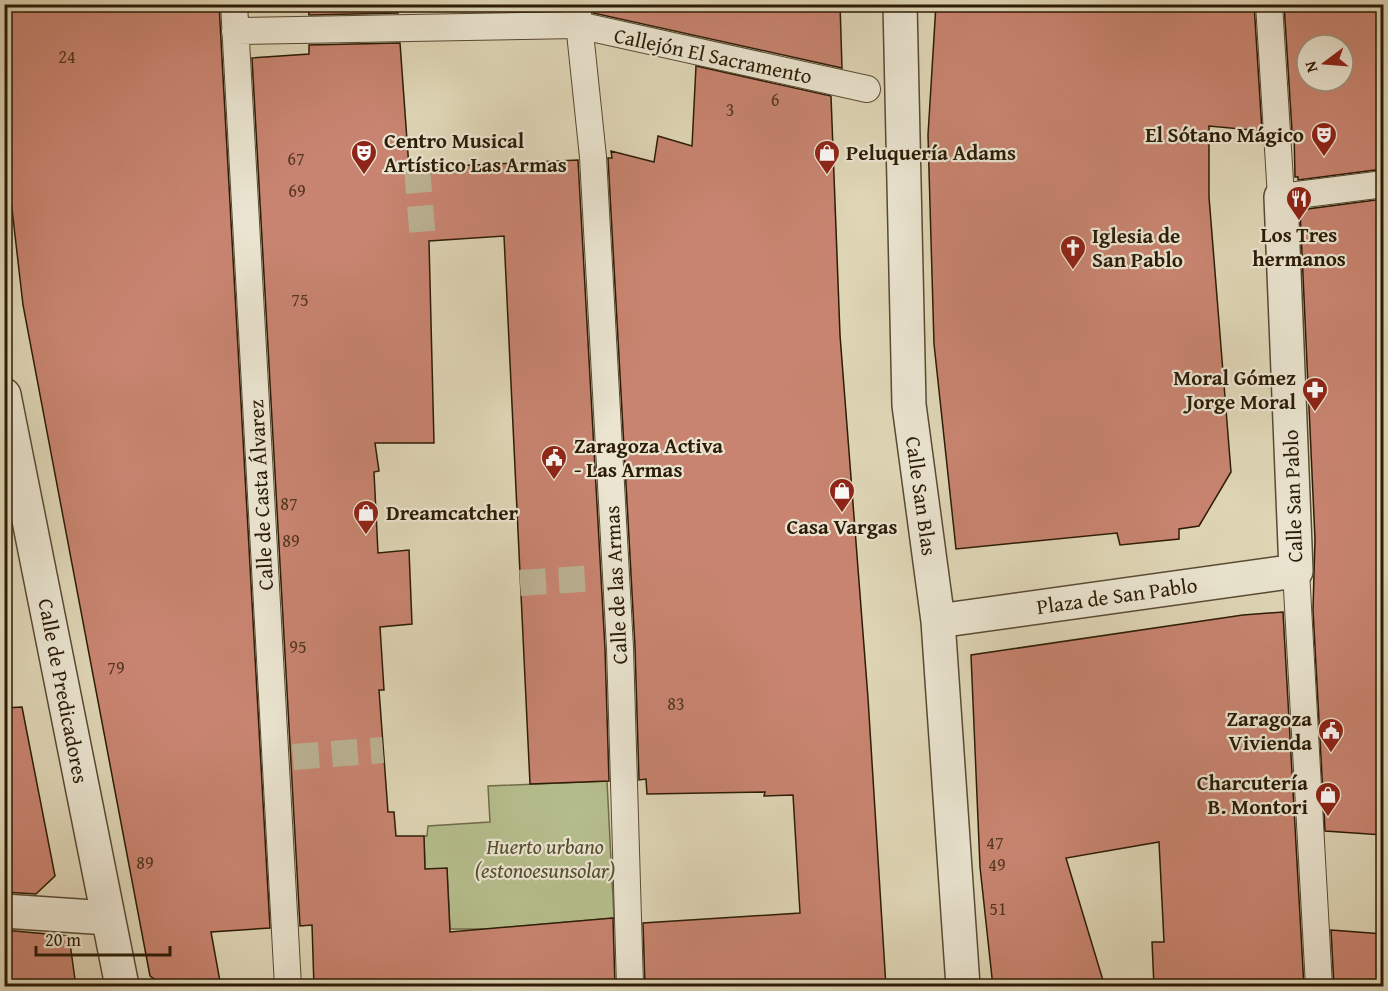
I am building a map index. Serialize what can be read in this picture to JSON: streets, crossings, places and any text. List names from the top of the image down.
{
  "streets": {
    "street": [
      "Callejón El Sacramento",
      "Calle de Casta Álvarez",
      "Calle San Blas",
      "Calle San Pablo",
      "Calle de las Armas",
      "Plaza de San Pablo",
      "Calle de Predicadores"
    ]
  },
  "crossings": [
    ["Callejón El Sacramento", "Calle de Casta Álvarez"],
    ["Callejón El Sacramento", "Calle de las Armas"],
    ["Calle San Blas", "Plaza de San Pablo"],
    ["Calle San Pablo", "Plaza de San Pablo"]
  ],
  "parks": ["Huerto urbano (estonoesunsolar)"],
  "places": {
    "theatre": ["El Sótano Mágico", "Centro Musical Artístico Las Armas"],
    "shop": [
      "Peluquería Adams",
      "Casa Vargas",
      "Dreamcatcher",
      "Charcutería B. Montori"
    ],
    "restaurant": ["Los Tres hermanos"],
    "church": ["Iglesia de San Pablo"],
    "pharmacy": ["Moral Gómez Jorge Moral"],
    "public building": ["Zaragoza Activa - Las Armas", "Zaragoza Vivienda"]
  },
  "house_numbers": [
    "24",
    "6",
    "3",
    "67",
    "69",
    "75",
    "87",
    "89",
    "95",
    "79",
    "83",
    "47",
    "89",
    "49",
    "51"
  ],
  "scale_bar": "20 m",
  "north": "left"
}
